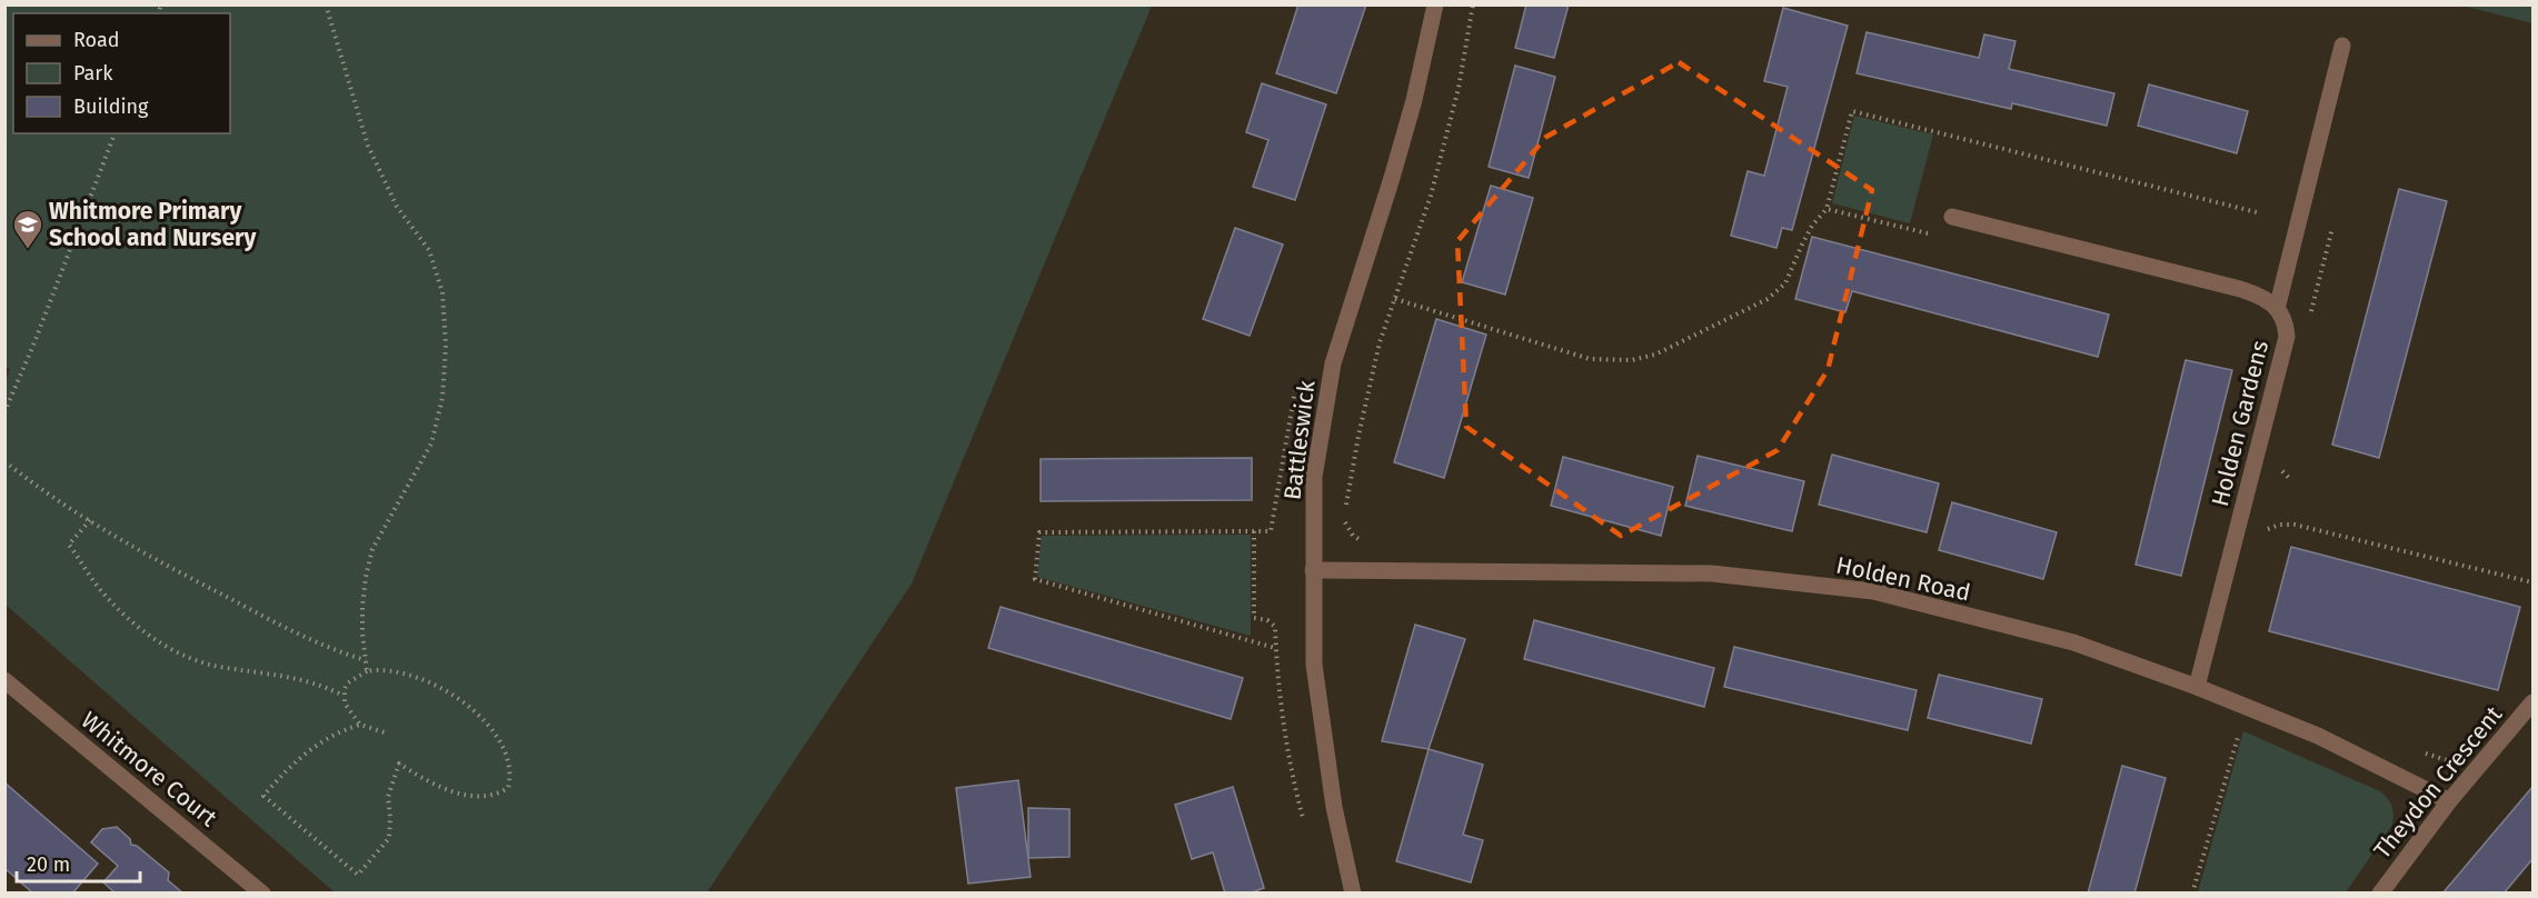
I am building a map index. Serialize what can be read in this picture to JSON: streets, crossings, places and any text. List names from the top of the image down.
{
  "streets": {
    "street": [
      "Holden Gardens",
      "Battleswick",
      "Holden Road",
      "Whitmore Court",
      "Theydon Crescent"
    ]
  },
  "crossings": [
    ["Holden Gardens", "Holden Road"],
    ["Battleswick", "Holden Road"],
    ["Holden Road", "Theydon Crescent"]
  ],
  "places": {
    "school or university": ["Whitmore Primary School and Nursery"]
  },
  "legend": ["Road", "Park", "Building"],
  "scale_bar": "20 m"
}
